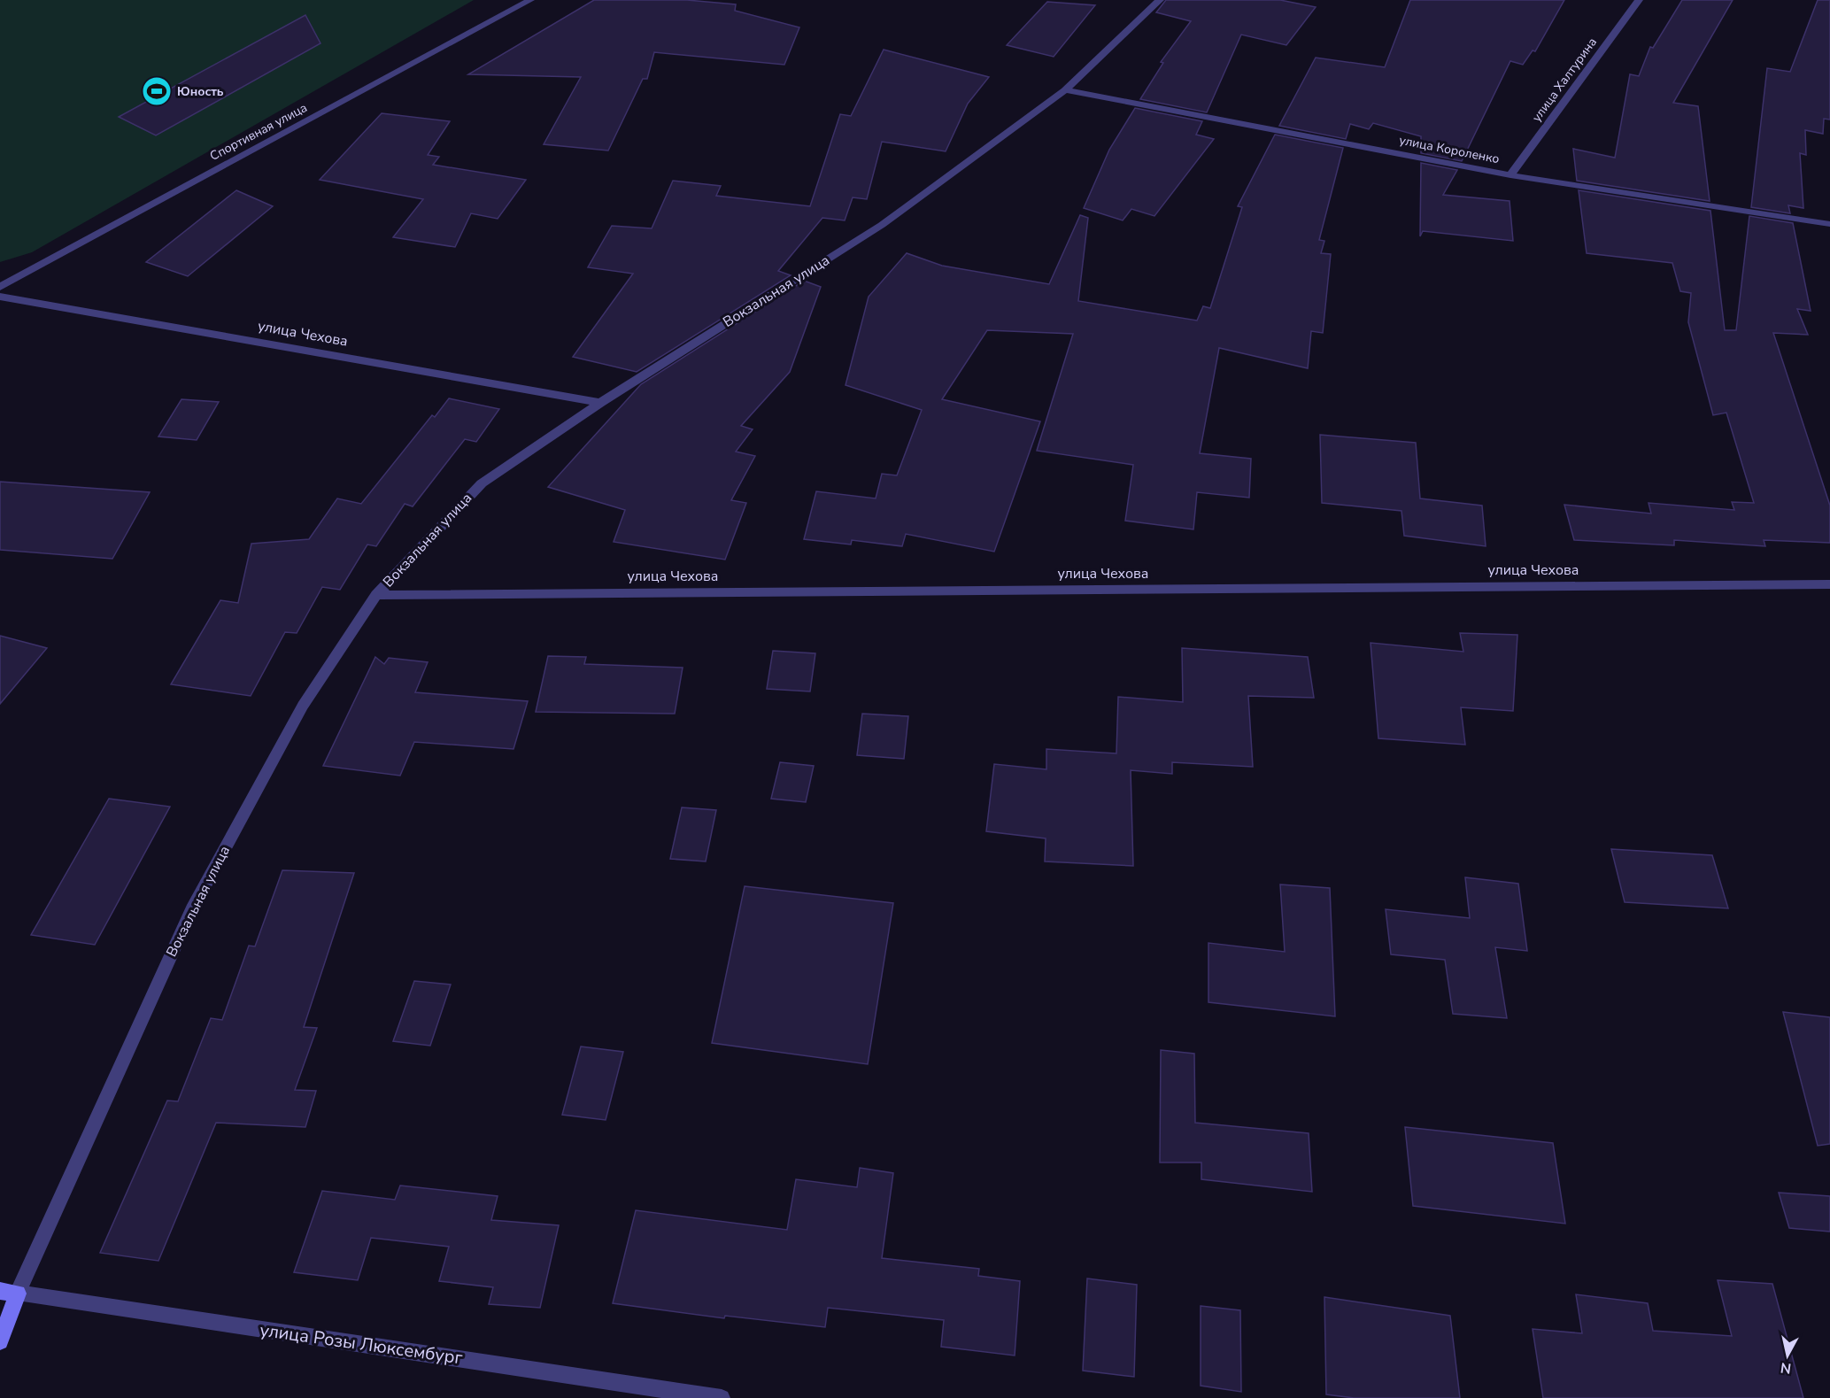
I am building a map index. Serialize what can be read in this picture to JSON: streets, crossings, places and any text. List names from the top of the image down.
{
  "streets": {
    "main road": ["Вокзальная улица"],
    "street": [
      "улица Халтурина",
      "Спортивная улица",
      "улица Короленко",
      "улица Чехова",
      "улица Розы Люксембург"
    ]
  },
  "crossings": [
    ["улица Халтурина", "улица Короленко"],
    ["улица Короленко", "Вокзальная улица"],
    ["Вокзальная улица", "улица Чехова"],
    ["Вокзальная улица", "улица Розы Люксембург"]
  ],
  "places": {
    "sports": ["Юность"]
  },
  "north": "bottom"
}
